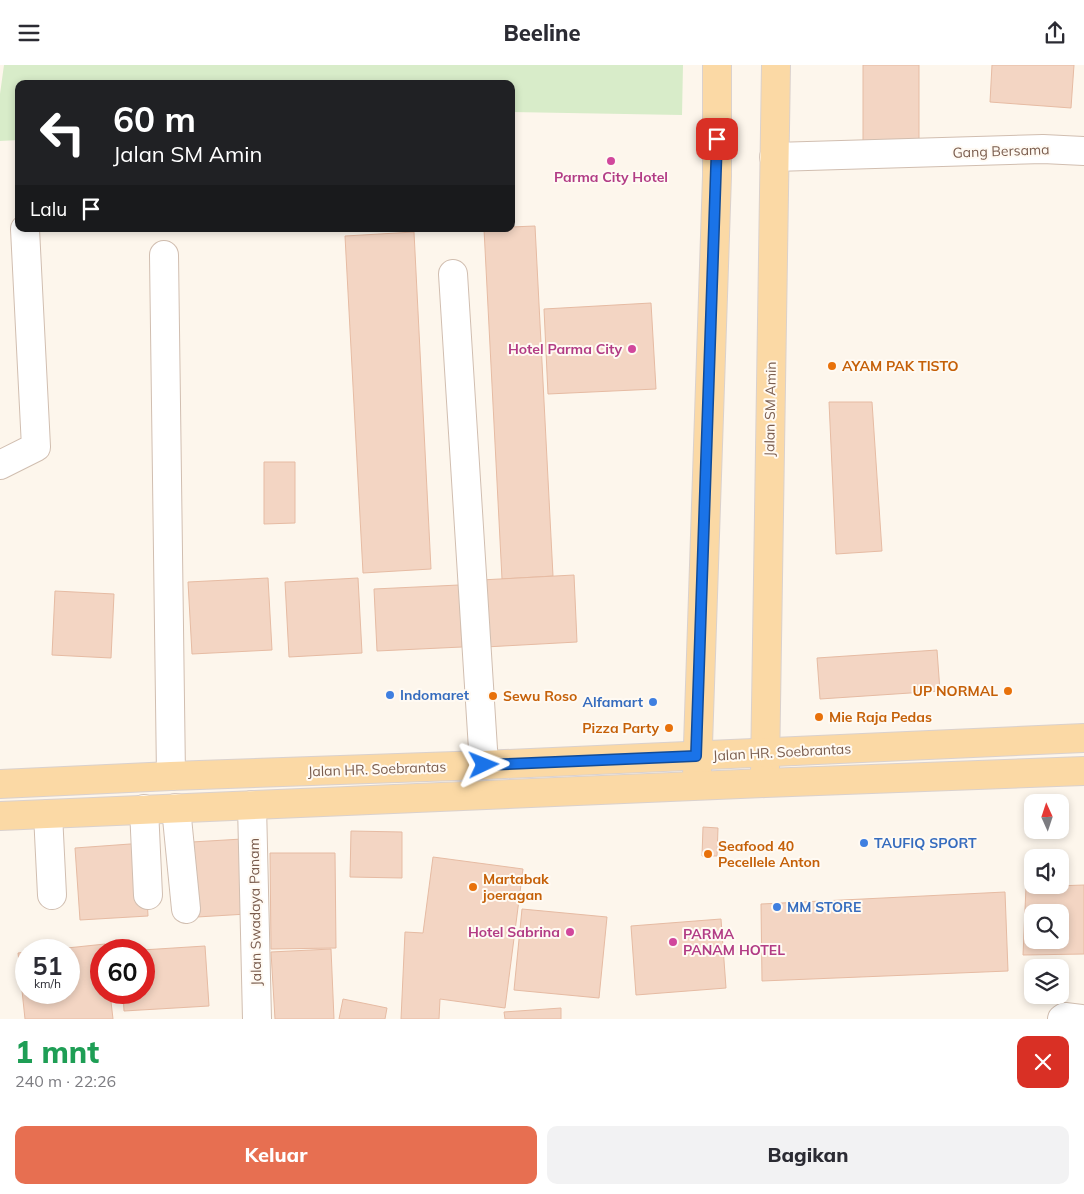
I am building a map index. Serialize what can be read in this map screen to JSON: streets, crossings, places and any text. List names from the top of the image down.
{
  "streets": {
    "main road": ["Jalan SM Amin", "Jalan HR. Soebrantas"],
    "street": ["Gang Bersama", "Jalan Swadaya Panam"]
  },
  "crossings": [
    ["Gang Bersama", "Jalan SM Amin"],
    ["Jalan SM Amin", "Jalan HR. Soebrantas"]
  ],
  "places": [
    "Parma City Hotel",
    "Hotel Parma City",
    "AYAM PAK TISTO",
    "UP NORMAL",
    "Indomaret",
    "Sewu Roso",
    "Alfamart",
    "Mie Raja Pedas",
    "Pizza Party",
    "TAUFIQ SPORT",
    "Seafood 40 Pecellele Anton",
    "Martabak joeragan",
    "MM STORE",
    "Hotel Sabrina",
    "PARMA PANAM HOTEL"
  ],
  "north": "top",
  "page": {
    "header": "Beeline",
    "turn": ["60 m", "Jalan SM Amin"],
    "then": "Lalu",
    "speed": "51 km/h",
    "limit": "60",
    "heading": ["1 mnt", "240 m · 22:26"],
    "buttons": ["Keluar", "Bagikan"]
  }
}
